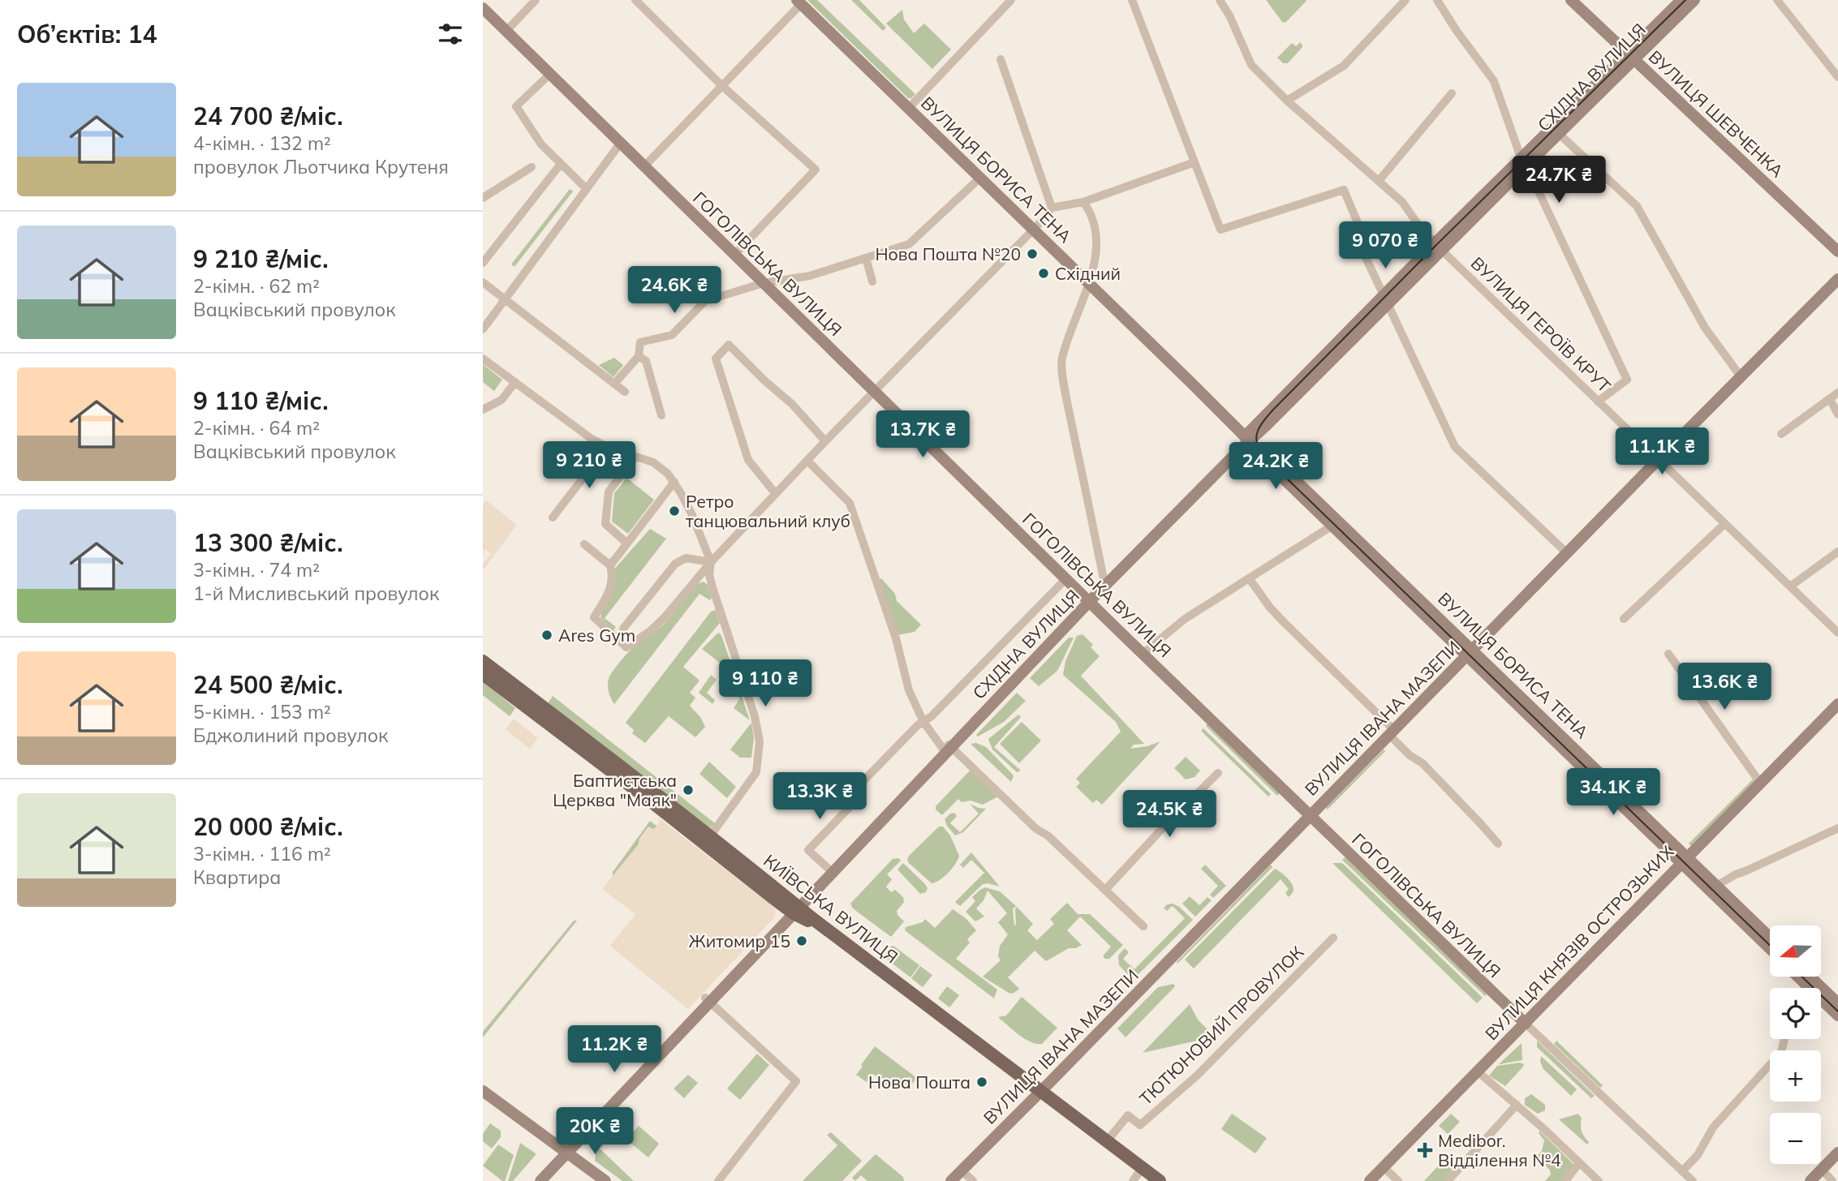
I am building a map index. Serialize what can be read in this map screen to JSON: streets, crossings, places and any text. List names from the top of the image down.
{
  "streets": {
    "main road": ["КИЇВСЬКА ВУЛИЦЯ"],
    "street": [
      "СХІДНА ВУЛИЦЯ",
      "ВУЛИЦЯ ШЕВЧЕНКА",
      "ВУЛИЦЯ БОРИСА ТЕНА",
      "ГОГОЛІВСЬКА ВУЛИЦЯ",
      "ВУЛИЦЯ ГЕРОЇВ КРУТ",
      "ВУЛИЦЯ ІВАНА МАЗЕПИ",
      "ВУЛИЦЯ КНЯЗІВ ОСТРОЗЬКИХ",
      "ТЮТЮНОВИЙ ПРОВУЛОК"
    ]
  },
  "crossings": [
    ["СХІДНА ВУЛИЦЯ", "ВУЛИЦЯ ШЕВЧЕНКА"],
    ["СХІДНА ВУЛИЦЯ", "ВУЛИЦЯ БОРИСА ТЕНА"],
    ["СХІДНА ВУЛИЦЯ", "ГОГОЛІВСЬКА ВУЛИЦЯ"],
    ["СХІДНА ВУЛИЦЯ", "ВУЛИЦЯ ГЕРОЇВ КРУТ"],
    ["СХІДНА ВУЛИЦЯ", "КИЇВСЬКА ВУЛИЦЯ"],
    ["ВУЛИЦЯ БОРИСА ТЕНА", "ВУЛИЦЯ ІВАНА МАЗЕПИ"],
    ["ВУЛИЦЯ БОРИСА ТЕНА", "ВУЛИЦЯ КНЯЗІВ ОСТРОЗЬКИХ"],
    ["ГОГОЛІВСЬКА ВУЛИЦЯ", "ВУЛИЦЯ ІВАНА МАЗЕПИ"],
    ["ГОГОЛІВСЬКА ВУЛИЦЯ", "ВУЛИЦЯ КНЯЗІВ ОСТРОЗЬКИХ"],
    ["ВУЛИЦЯ ГЕРОЇВ КРУТ", "ВУЛИЦЯ ІВАНА МАЗЕПИ"],
    ["ВУЛИЦЯ ІВАНА МАЗЕПИ", "КИЇВСЬКА ВУЛИЦЯ"],
    ["КИЇВСЬКА ВУЛИЦЯ", "ТЮТЮНОВИЙ ПРОВУЛОК"]
  ],
  "places": {
    "other": [
      "Нова Пошта №20",
      "Східний",
      "Ретро танцювальний клуб",
      "Ares Gym",
      "Баптистська Церква \"Маяк\"",
      "Житомир 15",
      "Нова Пошта"
    ],
    "health": ["Medibor. Відділення №4"]
  },
  "north": "left",
  "page": {
    "heading": "Об’єктів: 14",
    "list": [
      {
        "name": "24 700 ₴/міс.",
        "note": "4-кімн. · 132 m² · провулок Льотчика Крутеня"
      },
      {
        "name": "9 210 ₴/міс.",
        "note": "2-кімн. · 62 m² · Вацківський провулок"
      },
      {
        "name": "9 110 ₴/міс.",
        "note": "2-кімн. · 64 m² · Вацківський провулок"
      },
      {
        "name": "13 300 ₴/міс.",
        "note": "3-кімн. · 74 m² · 1-й Мисливський провулок"
      },
      {
        "name": "24 500 ₴/міс.",
        "note": "5-кімн. · 153 m² · Бджолиний провулок"
      },
      {
        "name": "20 000 ₴/міс.",
        "note": "3-кімн. · 116 m² · Квартира"
      }
    ],
    "price": [
      "24.7K ₴",
      "9 070 ₴",
      "24.6K ₴",
      "13.7K ₴",
      "11.1K ₴",
      "9 210 ₴",
      "24.2K ₴",
      "9 110 ₴",
      "13.6K ₴",
      "34.1K ₴",
      "13.3K ₴",
      "24.5K ₴",
      "11.2K ₴",
      "20K ₴"
    ],
    "map_buttons": ["+", "−"]
  }
}
